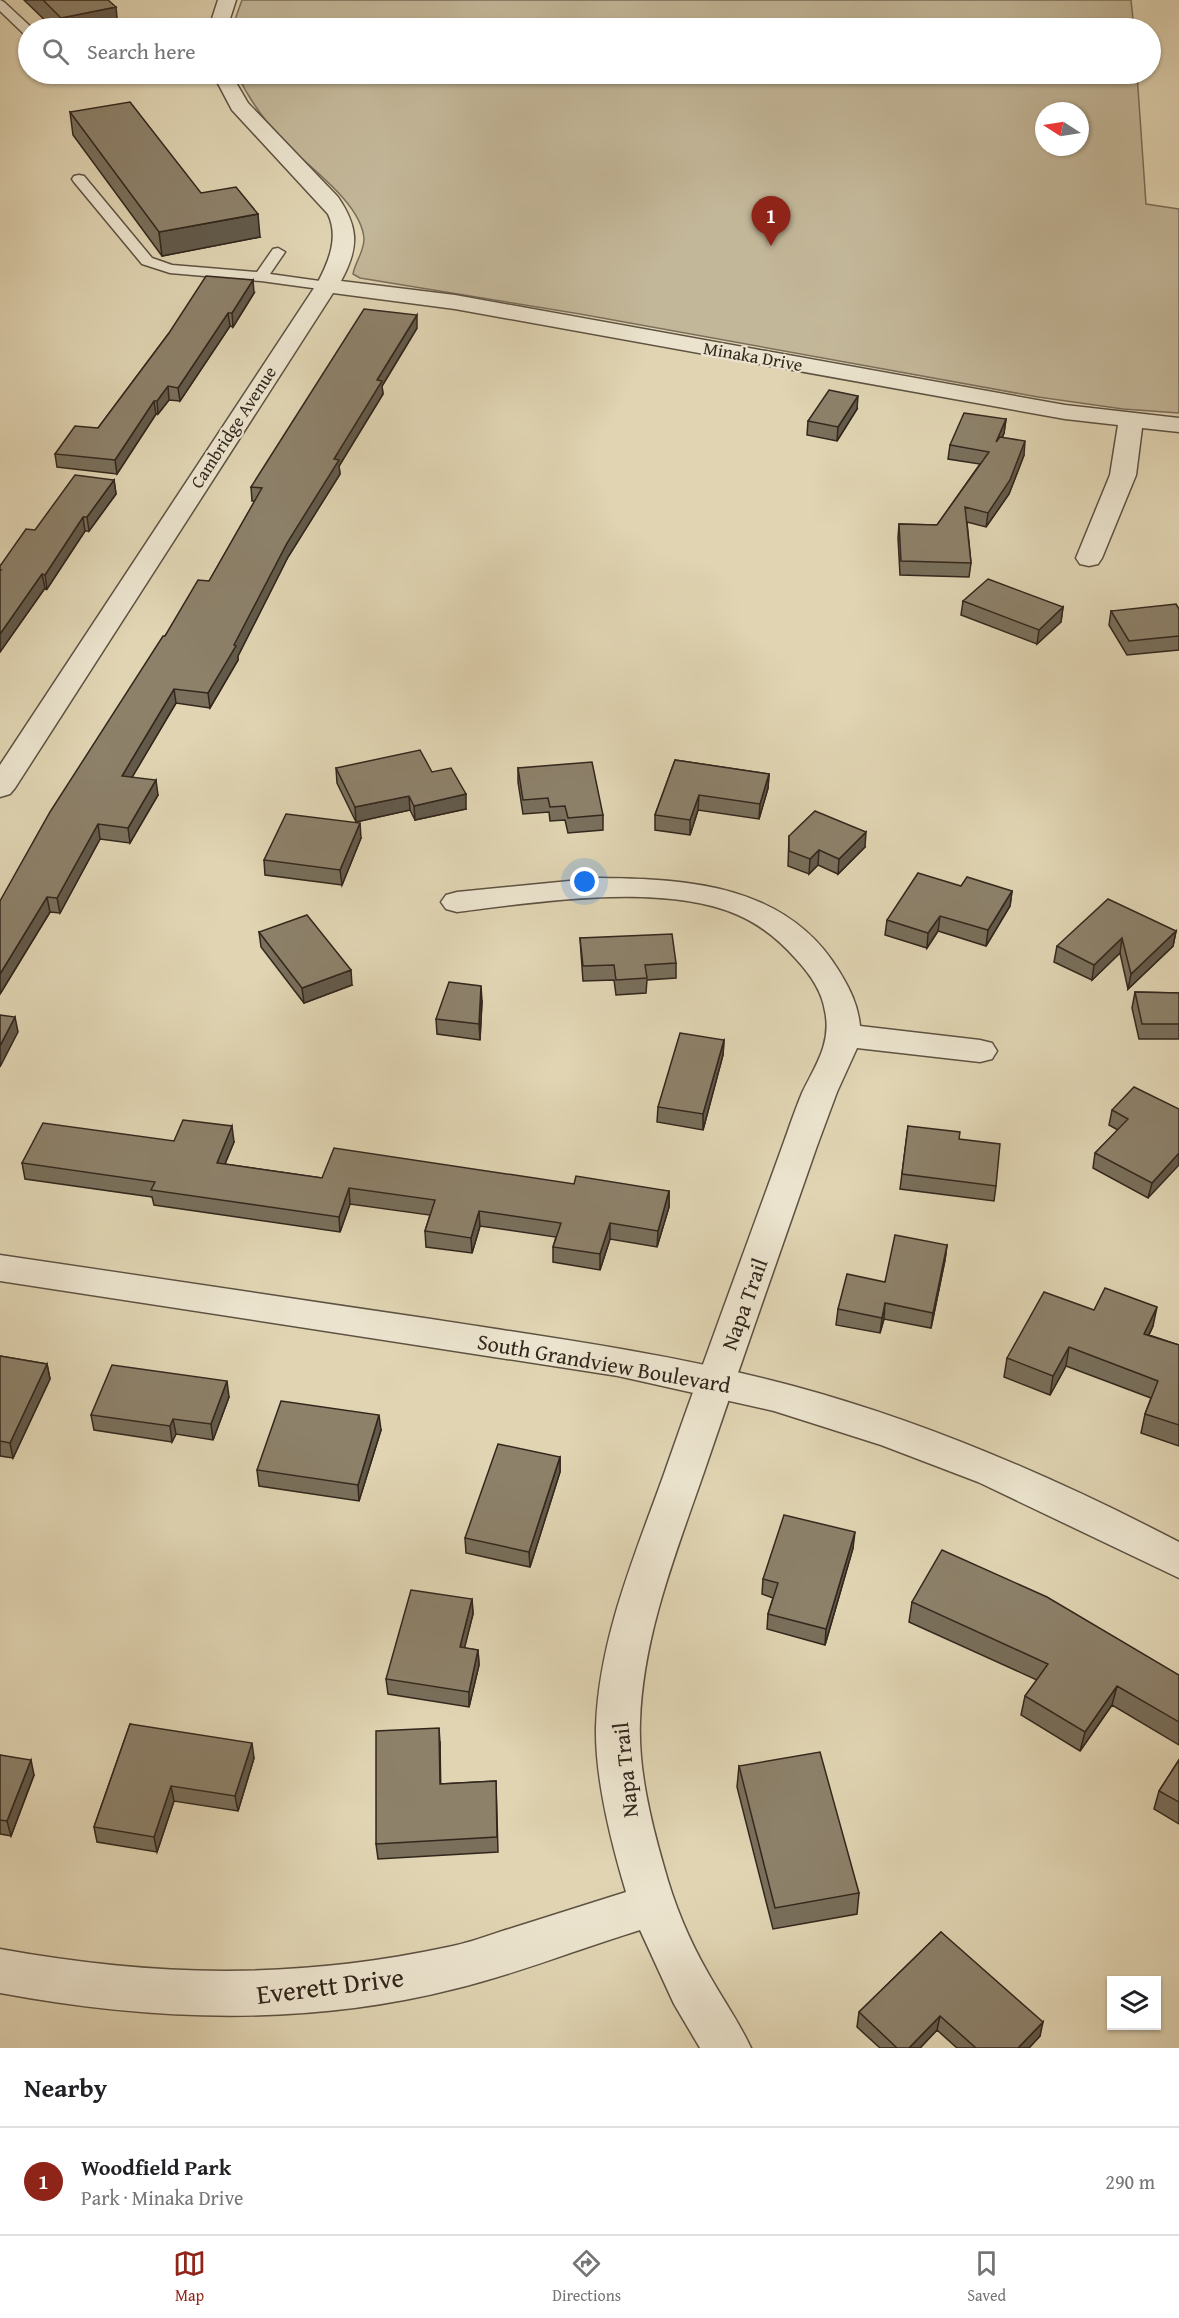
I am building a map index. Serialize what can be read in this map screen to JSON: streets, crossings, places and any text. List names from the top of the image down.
{
  "streets": {
    "street": [
      "Minaka Drive",
      "Cambridge Avenue",
      "Napa Trail",
      "South Grandview Boulevard",
      "Everett Drive"
    ]
  },
  "crossings": [
    ["Minaka Drive", "Cambridge Avenue"],
    ["Napa Trail", "South Grandview Boulevard"],
    ["Napa Trail", "Everett Drive"]
  ],
  "north": "left",
  "page": {
    "search": "Search here",
    "pins": "1",
    "heading": "Nearby",
    "list": [
      {
        "mark": "1",
        "name": "Woodfield Park",
        "note": "Park · Minaka Drive",
        "value": "290 m"
      }
    ],
    "nav": ["Map", "Directions", "Saved"]
  }
}
